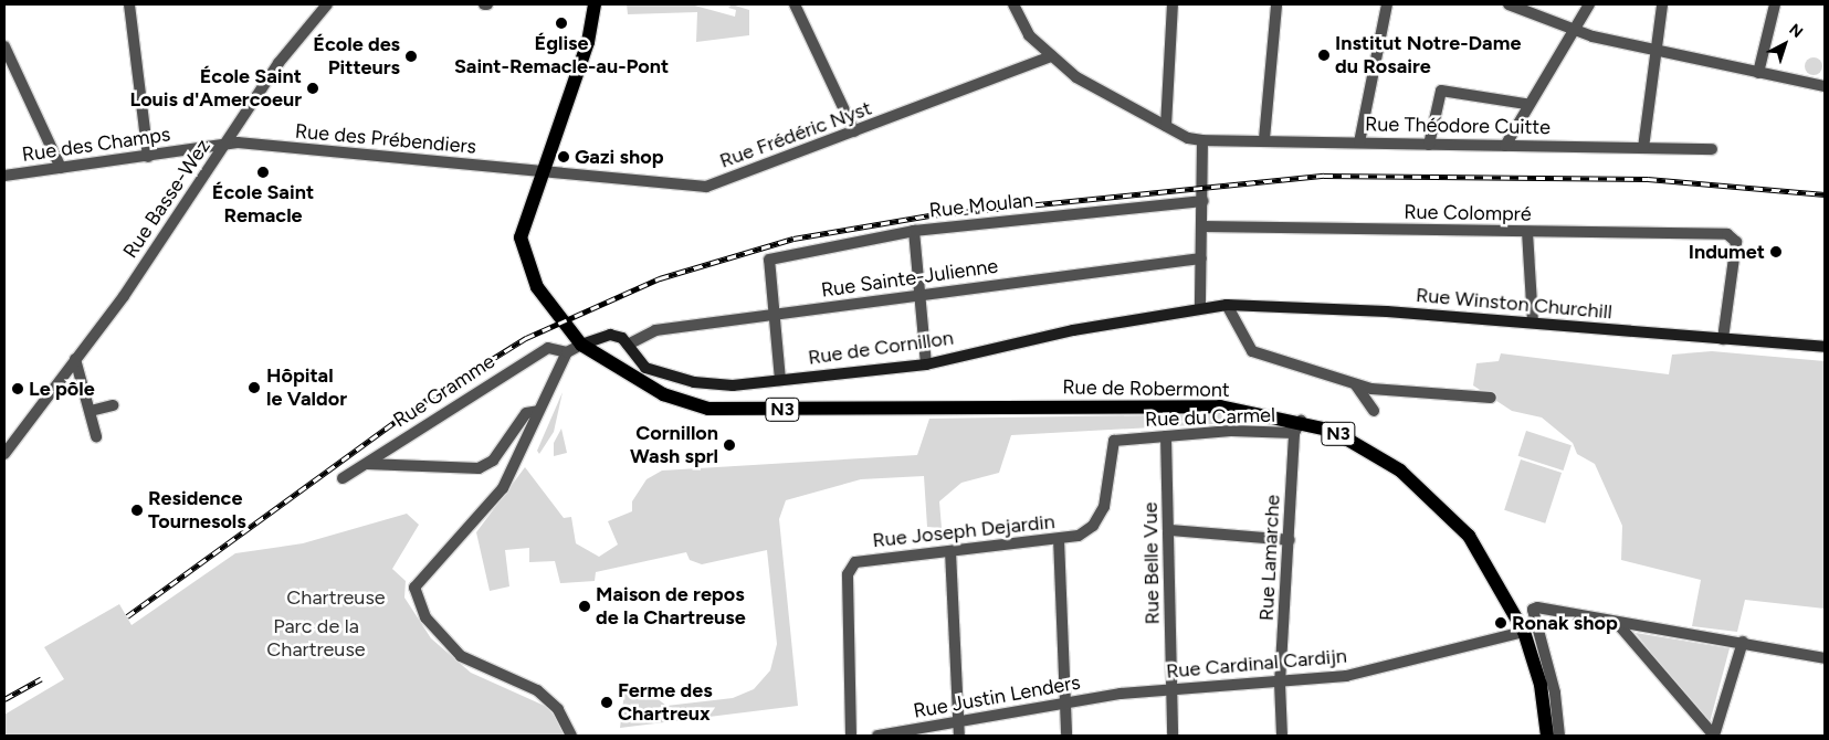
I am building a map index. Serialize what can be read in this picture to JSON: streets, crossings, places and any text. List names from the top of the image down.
{
  "streets": {
    "main road": [
      "Rue Winston Churchill",
      "Rue de Cornillon",
      "Rue de Robermont",
      "N3"
    ],
    "street": [
      "Rue Théodore Cuitte",
      "Rue Frédéric Nyst",
      "Rue des Prébendiers",
      "Rue des Champs",
      "Rue Basse-Wez",
      "Rue Moulan",
      "Rue Colompré",
      "Rue Sainte-Julienne",
      "Rue Gramme",
      "Rue du Carmel",
      "Rue Joseph Dejardin",
      "Rue Lamarche",
      "Rue Belle Vue",
      "Rue Cardinal Cardijn",
      "Rue Justin Lenders"
    ]
  },
  "crossings": [
    ["Rue Théodore Cuitte", "Rue Frédéric Nyst"],
    ["Rue Frédéric Nyst", "Rue des Prébendiers"],
    ["Rue Frédéric Nyst", "N3"],
    ["Rue des Prébendiers", "Rue des Champs"],
    ["Rue des Prébendiers", "Rue Basse-Wez"],
    ["Rue des Prébendiers", "N3"],
    ["Rue des Champs", "Rue Basse-Wez"],
    ["Rue Moulan", "Rue Sainte-Julienne"],
    ["Rue Colompré", "Rue Winston Churchill"],
    ["Rue Sainte-Julienne", "Rue de Cornillon"],
    ["Rue Winston Churchill", "Rue de Cornillon"],
    ["Rue de Robermont", "N3"],
    ["Rue de Robermont", "Rue du Carmel"],
    ["Rue de Robermont", "Rue Lamarche"],
    ["Rue de Robermont", "Rue Cardinal Cardijn"],
    ["Rue du Carmel", "Rue Joseph Dejardin"],
    ["Rue du Carmel", "Rue Lamarche"],
    ["Rue du Carmel", "Rue Belle Vue"],
    ["Rue Lamarche", "Rue Cardinal Cardijn"],
    ["Rue Belle Vue", "Rue Cardinal Cardijn"],
    ["Rue Cardinal Cardijn", "Rue Justin Lenders"]
  ],
  "parks": ["Chartreuse", "Parc de la Chartreuse"],
  "places": [
    "Église Saint-Remacle-au-Pont",
    "Institut Notre-Dame du Rosaire",
    "École des Pitteurs",
    "École Saint Louis d'Amercoeur",
    "Gazi shop",
    "École Saint Remacle",
    "Indumet",
    "Hôpital le Valdor",
    "Le pôle",
    "Cornillon Wash sprl",
    "Residence Tournesols",
    "Maison de repos de la Chartreuse",
    "Ronak shop",
    "Ferme des Chartreux"
  ],
  "north": "top right"
}
